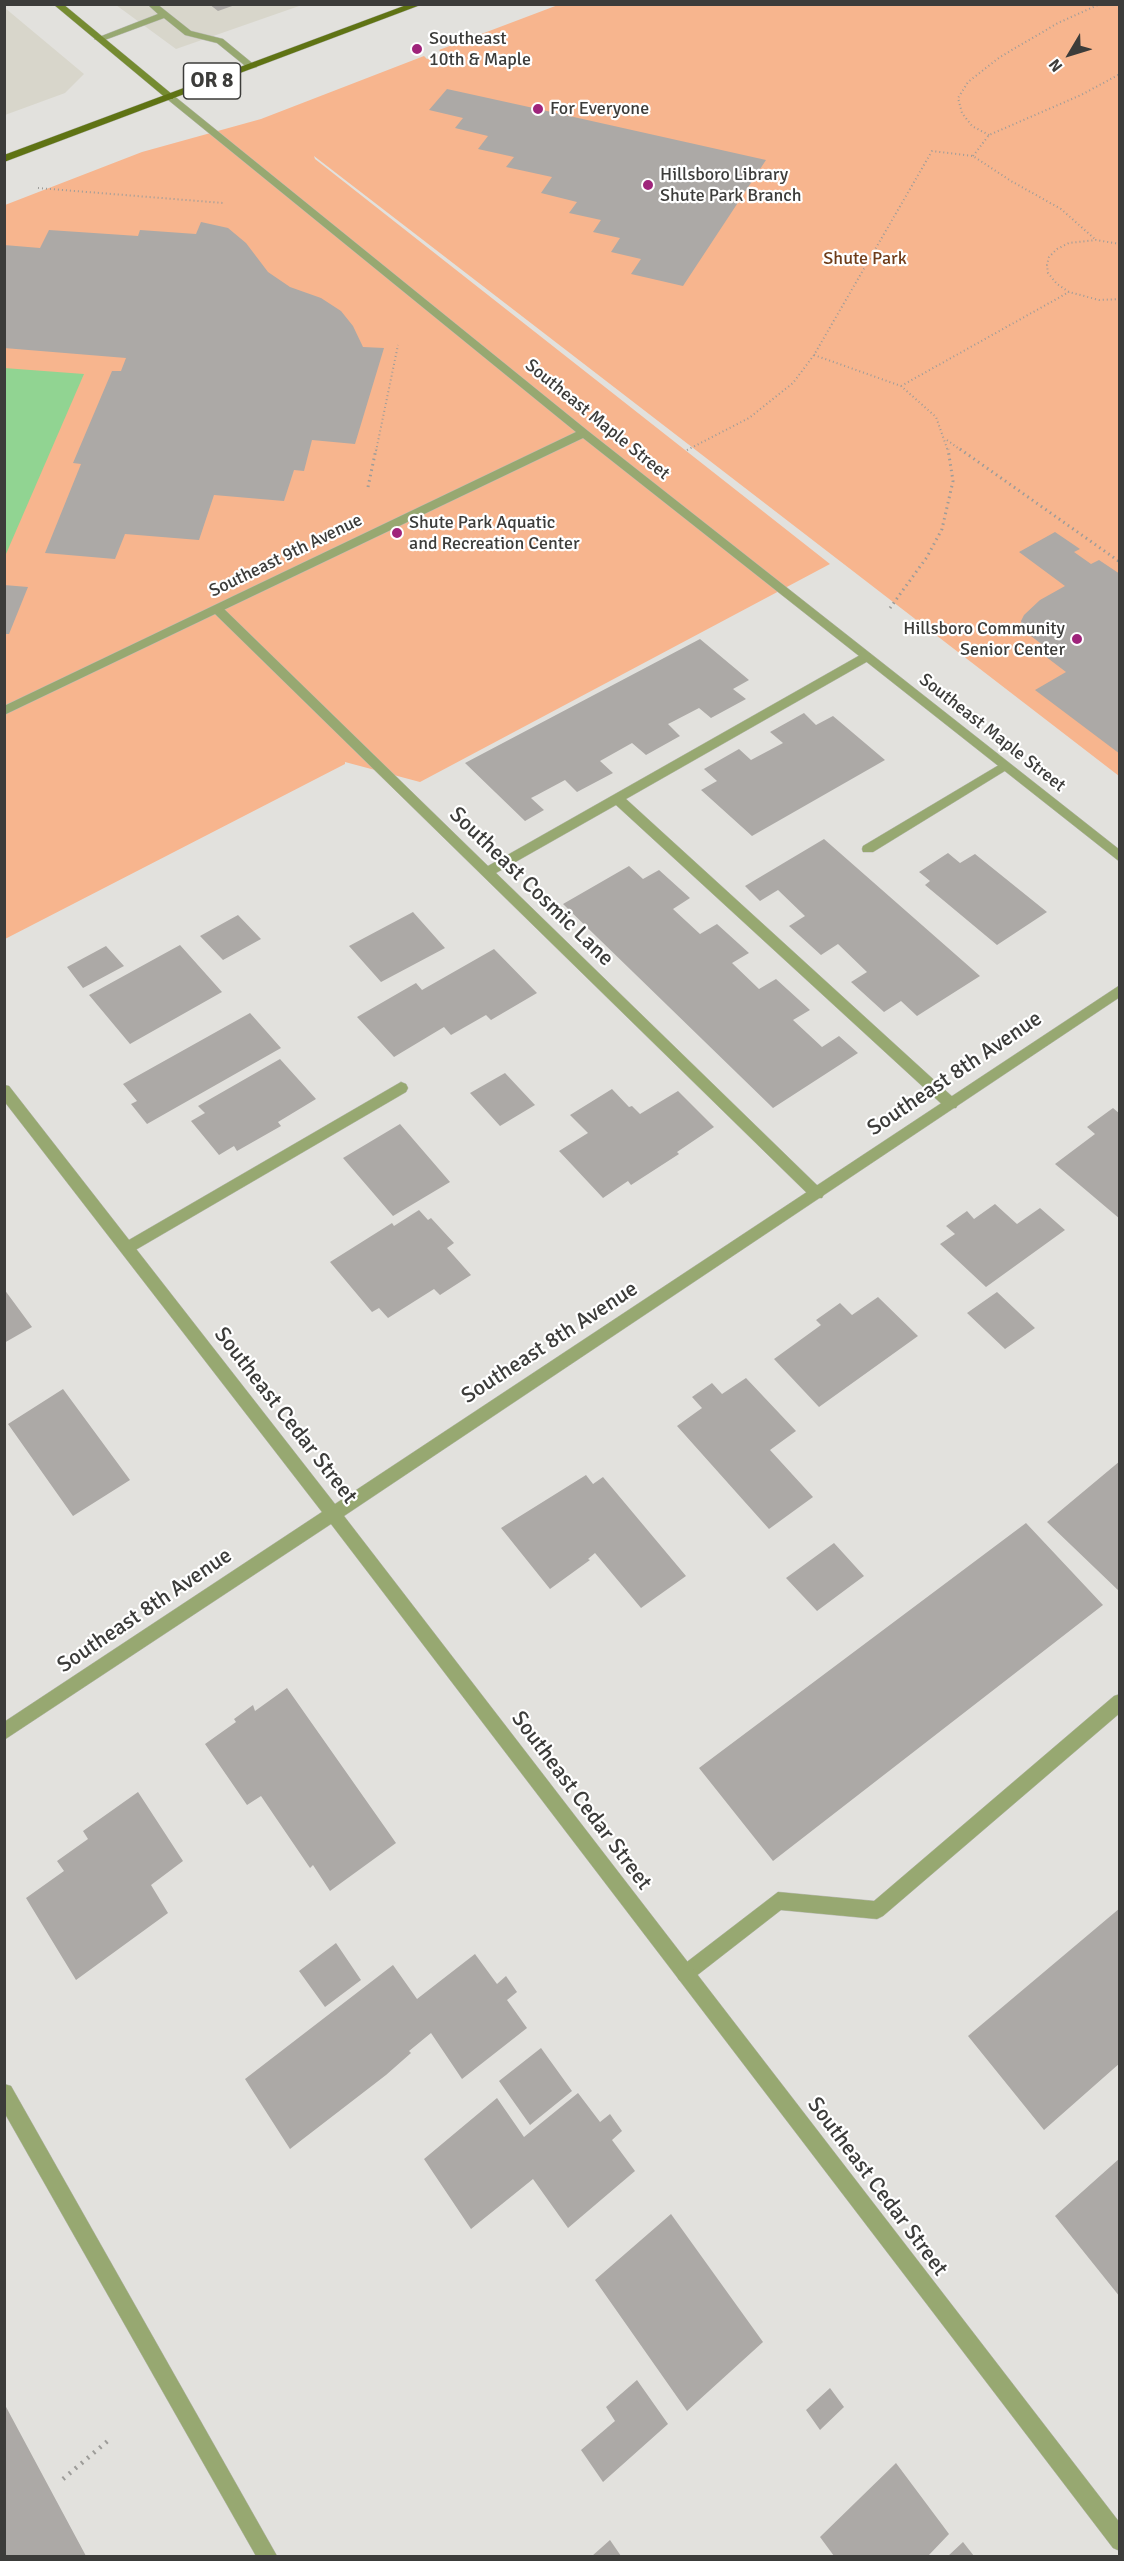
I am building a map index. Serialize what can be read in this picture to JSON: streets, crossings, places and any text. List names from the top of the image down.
{
  "streets": {
    "main road": ["OR 8"],
    "street": [
      "Southeast Maple Street",
      "Southeast 9th Avenue",
      "Southeast Cosmic Lane",
      "Southeast 8th Avenue",
      "Southeast Cedar Street"
    ]
  },
  "crossings": [
    ["OR 8", "Southeast Maple Street"],
    ["Southeast Maple Street", "Southeast 9th Avenue"],
    ["Southeast 9th Avenue", "Southeast Cosmic Lane"],
    ["Southeast Cosmic Lane", "Southeast 8th Avenue"],
    ["Southeast 8th Avenue", "Southeast Cedar Street"]
  ],
  "parks": ["Shute Park"],
  "places": [
    "Southeast 10th & Maple",
    "For Everyone",
    "Hillsboro Library Shute Park Branch",
    "Shute Park Aquatic and Recreation Center",
    "Hillsboro Community Senior Center"
  ],
  "north": "bottom left"
}
